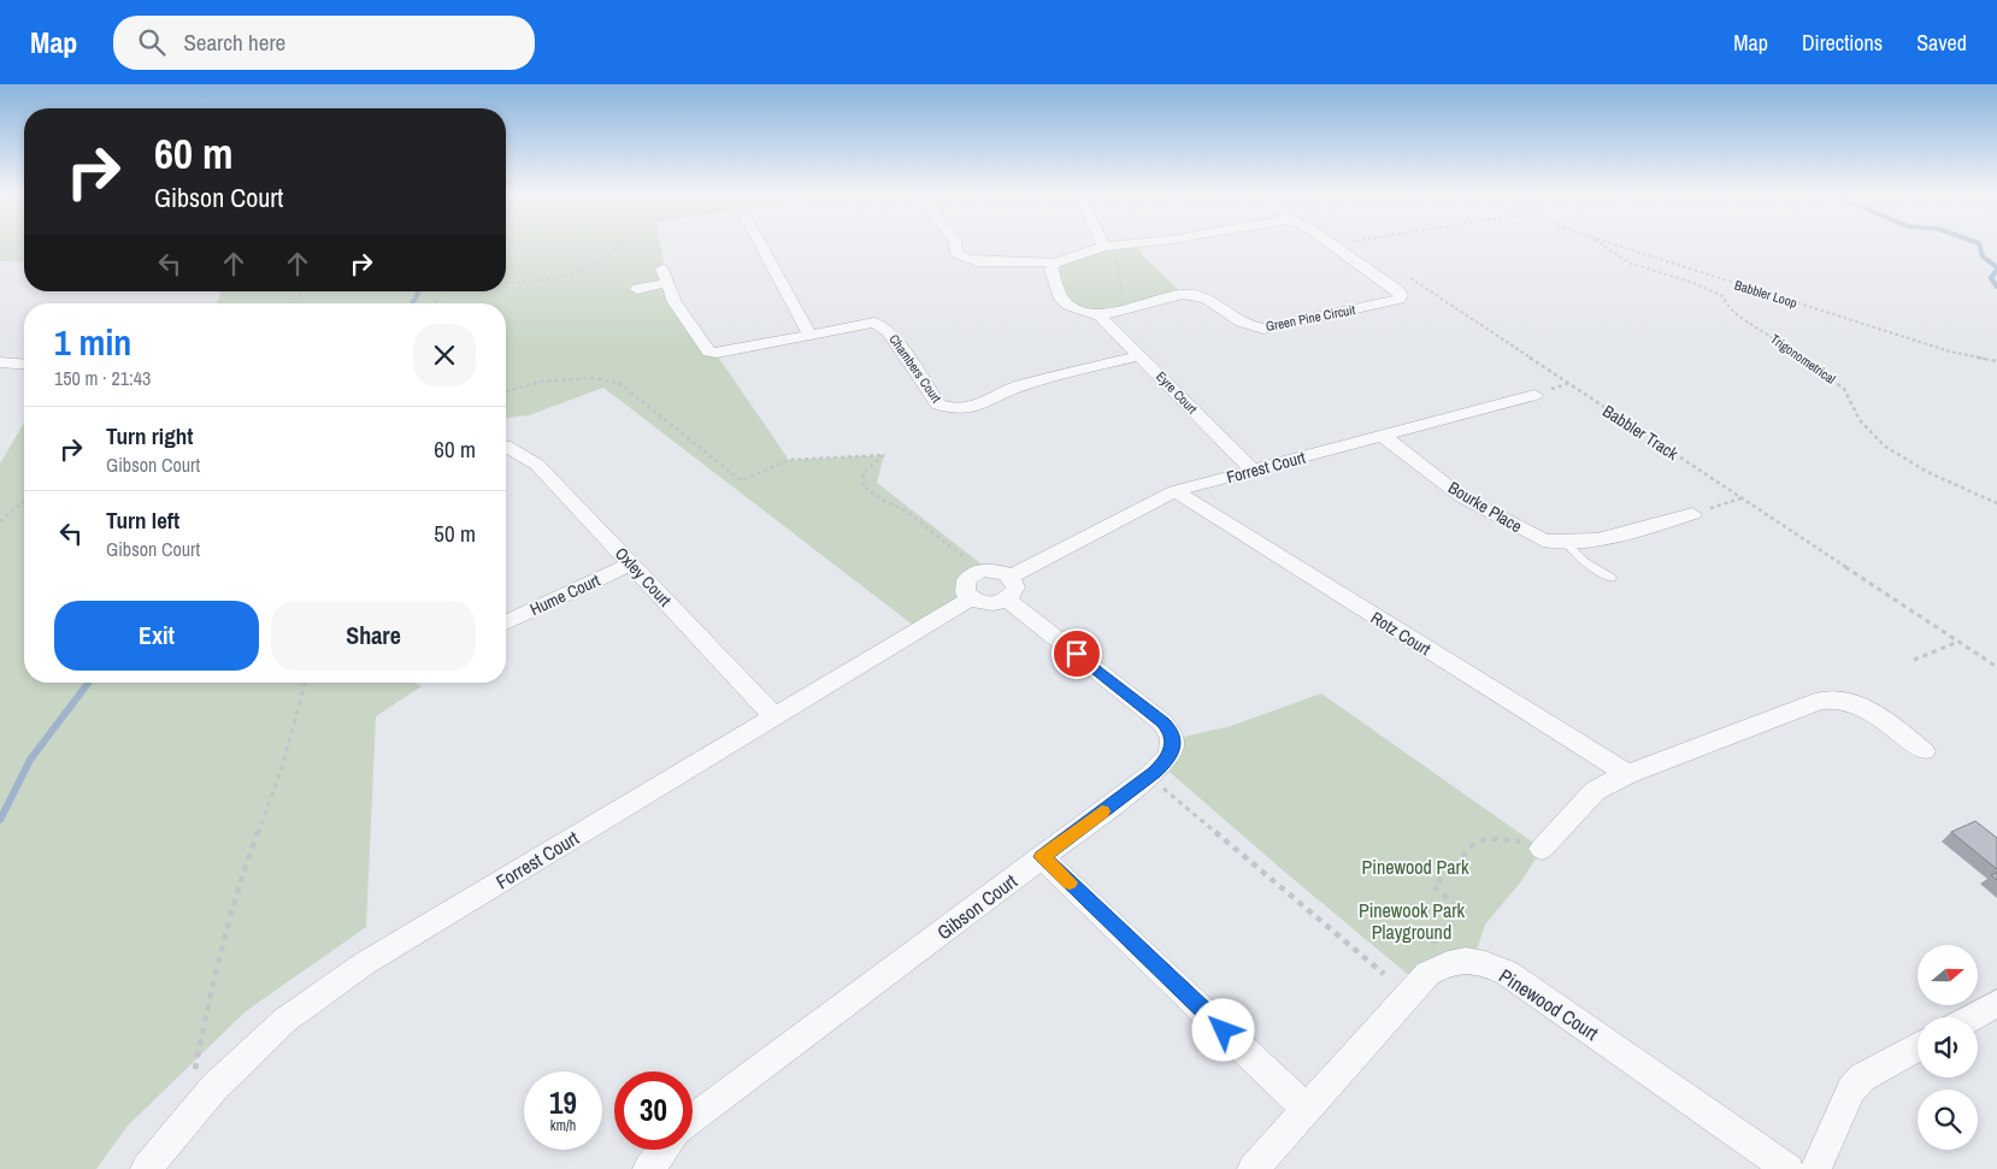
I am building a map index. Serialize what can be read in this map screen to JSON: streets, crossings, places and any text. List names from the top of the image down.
{
  "streets": {
    "street": [
      "Green Pine Circuit",
      "Chambers Court",
      "Eyre Court",
      "Forrest Court",
      "Bourke Place",
      "Oxley Court",
      "Hume Court",
      "Rotz Court",
      "Gibson Court",
      "Pinewood Court"
    ],
    "path": ["Babbler Loop", "Trigonometrical", "Babbler Track"]
  },
  "crossings": [
    ["Green Pine Circuit", "Eyre Court"],
    ["Chambers Court", "Eyre Court"],
    ["Eyre Court", "Forrest Court"],
    ["Forrest Court", "Bourke Place"],
    ["Forrest Court", "Oxley Court"],
    ["Forrest Court", "Rotz Court"],
    ["Forrest Court", "Gibson Court"],
    ["Oxley Court", "Hume Court"]
  ],
  "parks": ["Pinewood Park", "Pinewook Park Playground"],
  "north": "right",
  "page": {
    "header": "Map",
    "search": "Search here",
    "nav": ["Map", "Directions", "Saved"],
    "turn": ["60 m", "Gibson Court"],
    "heading": ["1 min", "150 m · 21:43"],
    "list": [
      {
        "name": "Turn right",
        "note": "Gibson Court",
        "value": "60 m"
      },
      {
        "name": "Turn left",
        "note": "Gibson Court",
        "value": "50 m"
      }
    ],
    "buttons": ["Exit", "Share"],
    "speed": "19 km/h",
    "limit": "30"
  }
}
